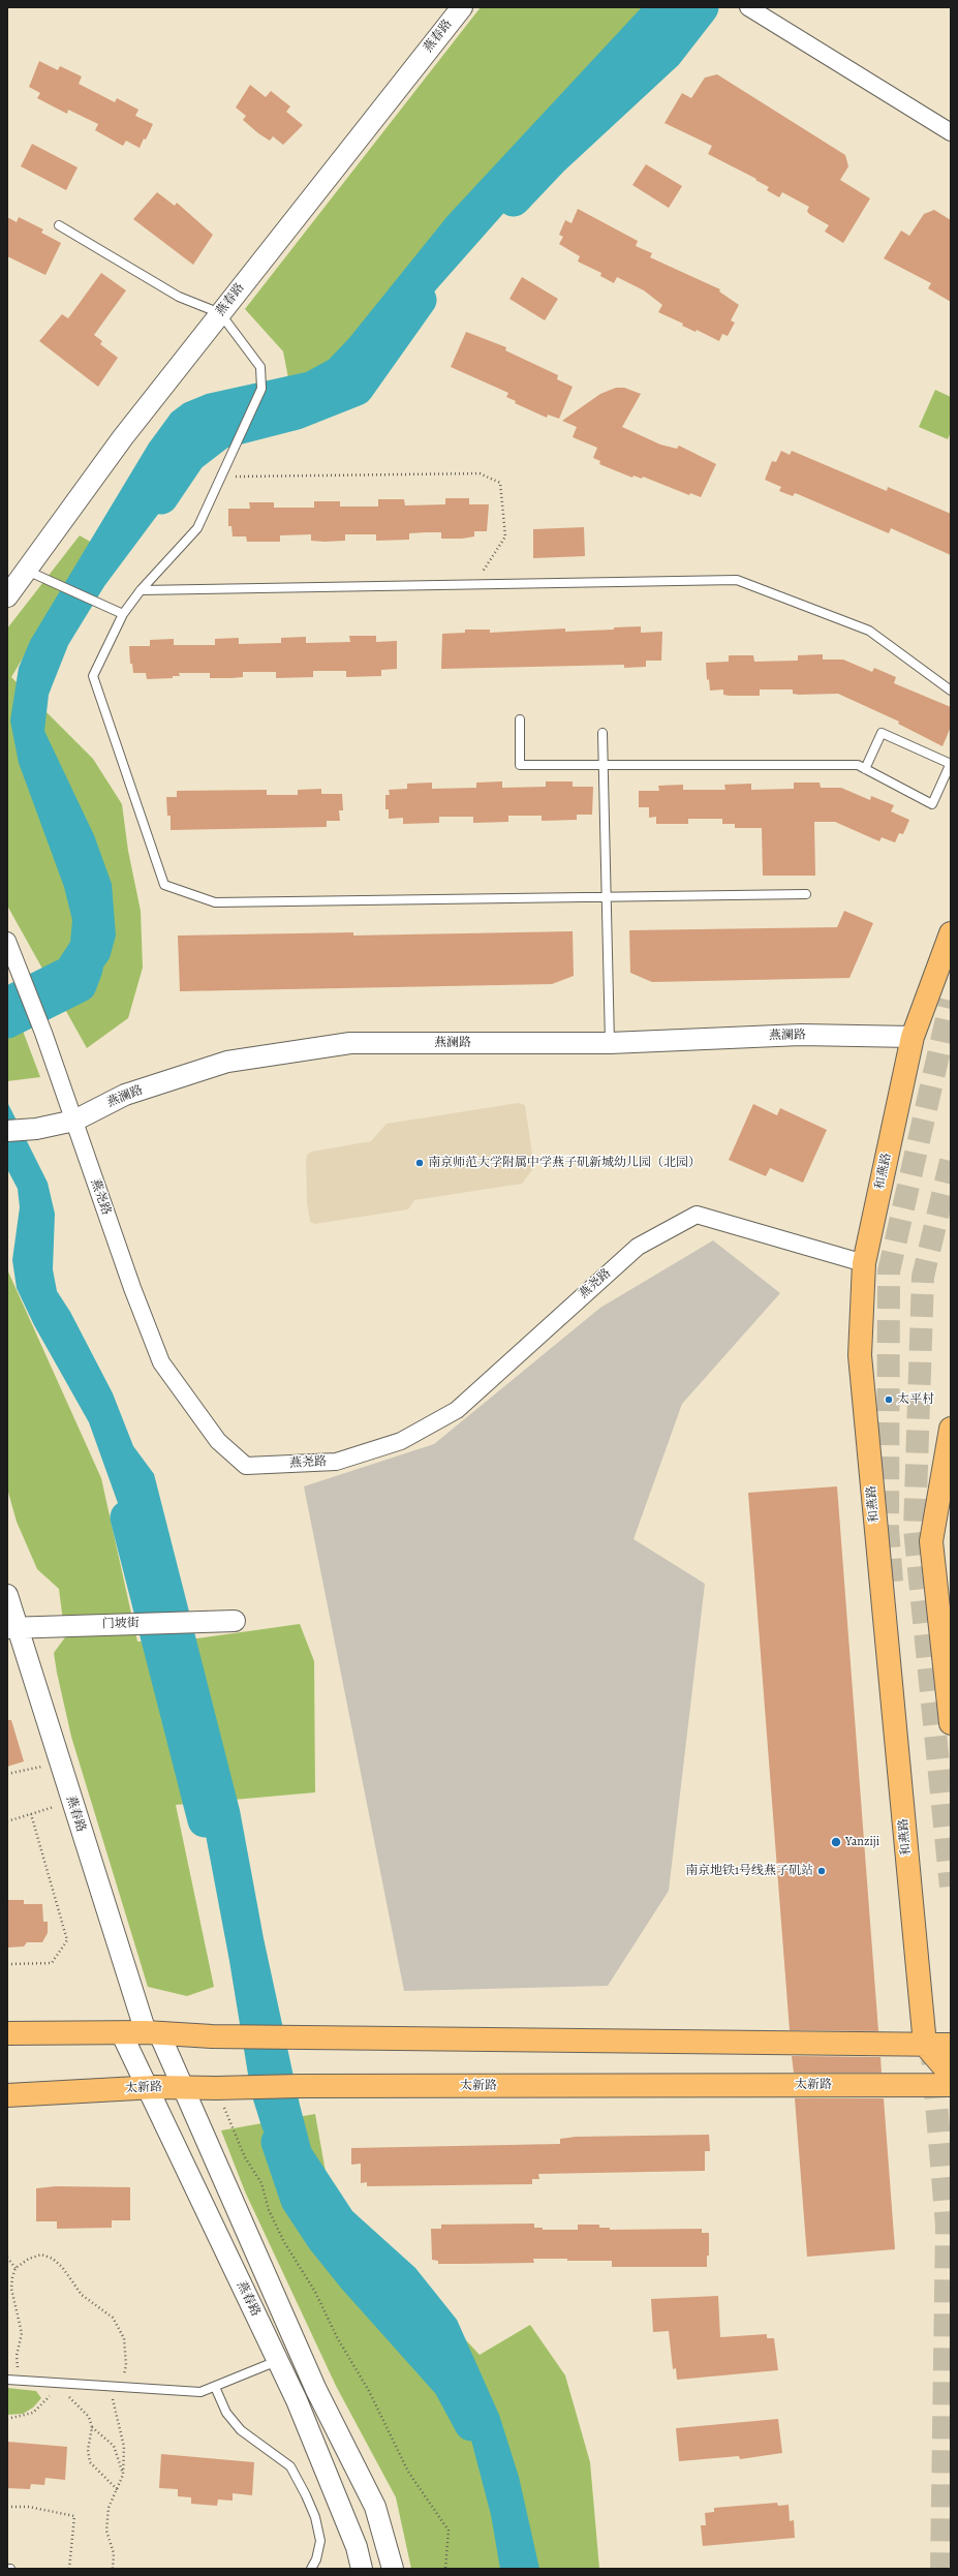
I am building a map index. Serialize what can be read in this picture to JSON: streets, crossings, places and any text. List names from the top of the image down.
{
  "streets": {
    "main road": ["和燕路", "太新路"],
    "street": [
      "燕春路",
      "燕澜路",
      "燕尧路",
      "门坡街"
    ]
  },
  "crossings": [
    ["燕春路", "门坡街"],
    ["燕春路", "太新路"],
    ["燕澜路", "和燕路"],
    ["燕澜路", "燕尧路"],
    ["和燕路", "燕尧路"]
  ],
  "places": [
    "南京师范大学附属中学燕子矶新城幼儿园（北园）",
    "太平村",
    "Yanziji",
    "南京地铁1号线燕子矶站"
  ]
}
